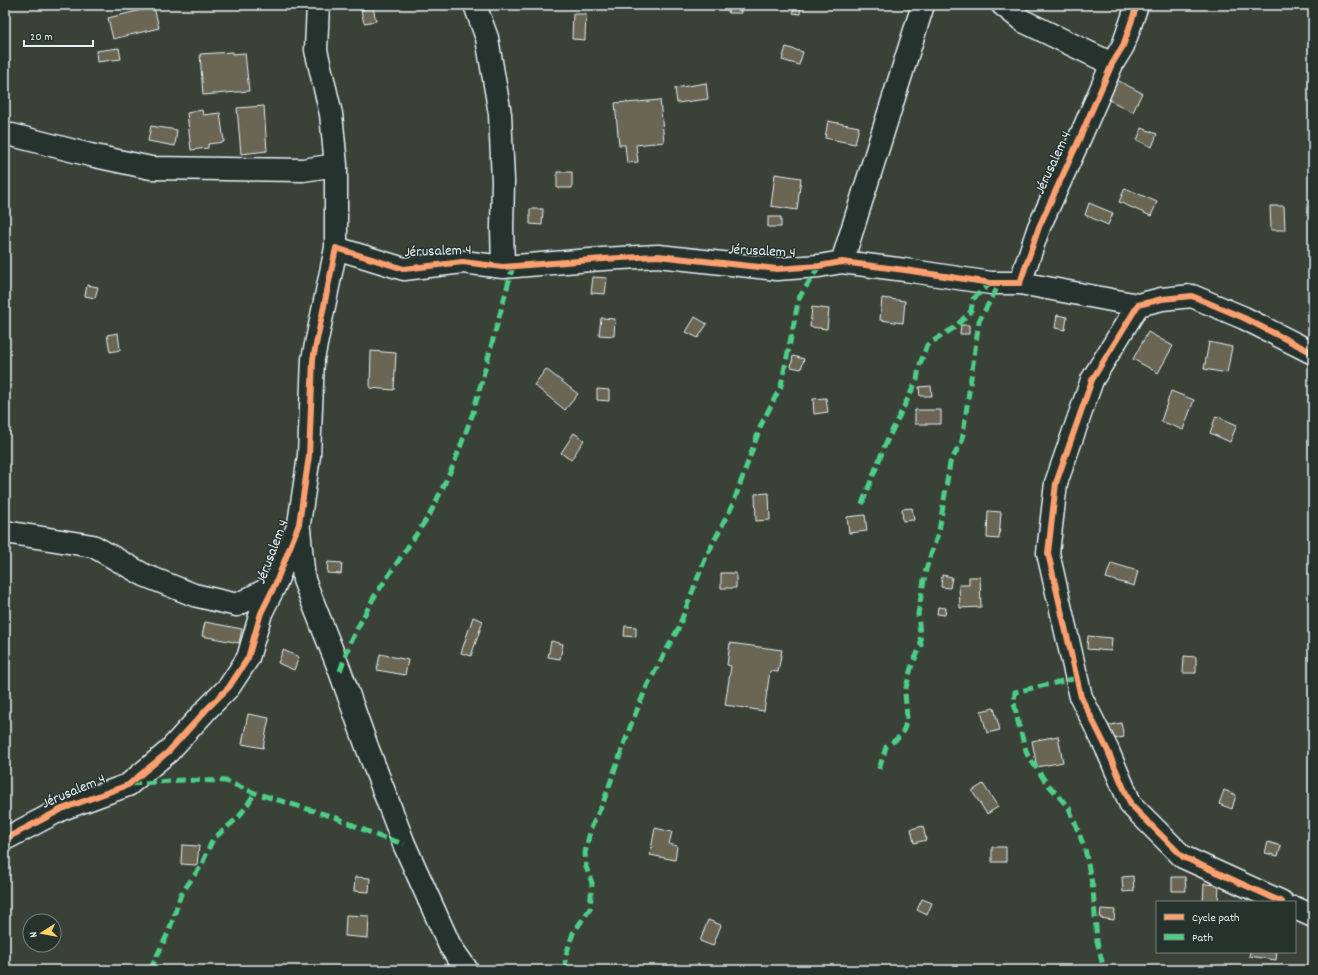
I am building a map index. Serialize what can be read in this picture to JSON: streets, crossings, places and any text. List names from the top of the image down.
{
  "streets": {
    "street": ["Jérusalem 4"]
  },
  "legend": ["Cycle path", "Path"],
  "scale_bar": "20 m",
  "north": "left"
}
